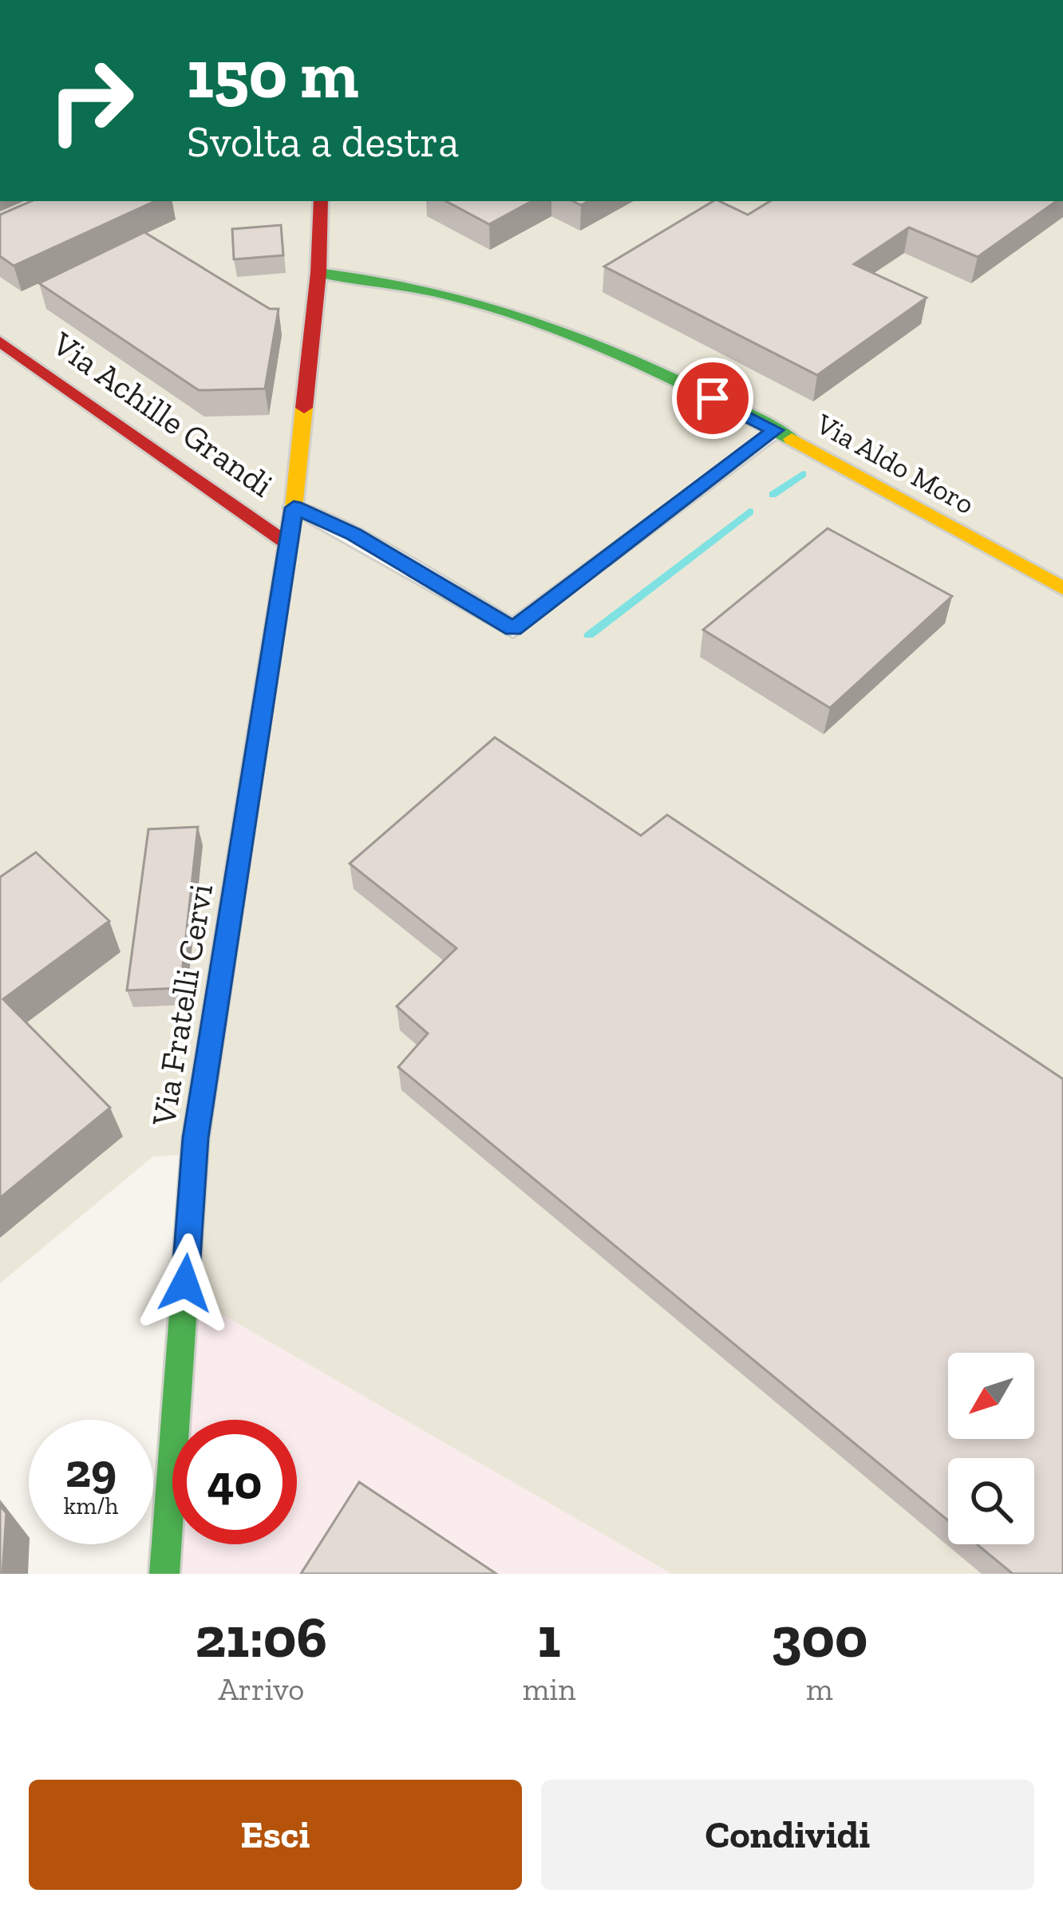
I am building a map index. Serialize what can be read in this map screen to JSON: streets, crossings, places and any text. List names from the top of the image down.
{
  "streets": {
    "street": ["Via Achille Grandi", "Via Aldo Moro", "Via Fratelli Cervi"]
  },
  "crossings": [
    ["Via Achille Grandi", "Via Fratelli Cervi"],
    ["Via Aldo Moro", "Via Fratelli Cervi"]
  ],
  "north": "bottom left",
  "page": {
    "turn": ["150 m", "Svolta a destra"],
    "speed": "29 km/h",
    "limit": "40",
    "eta": [
      "21:06",
      "Arrivo",
      "1",
      "min",
      "300",
      "m"
    ],
    "buttons": ["Esci", "Condividi"]
  }
}
